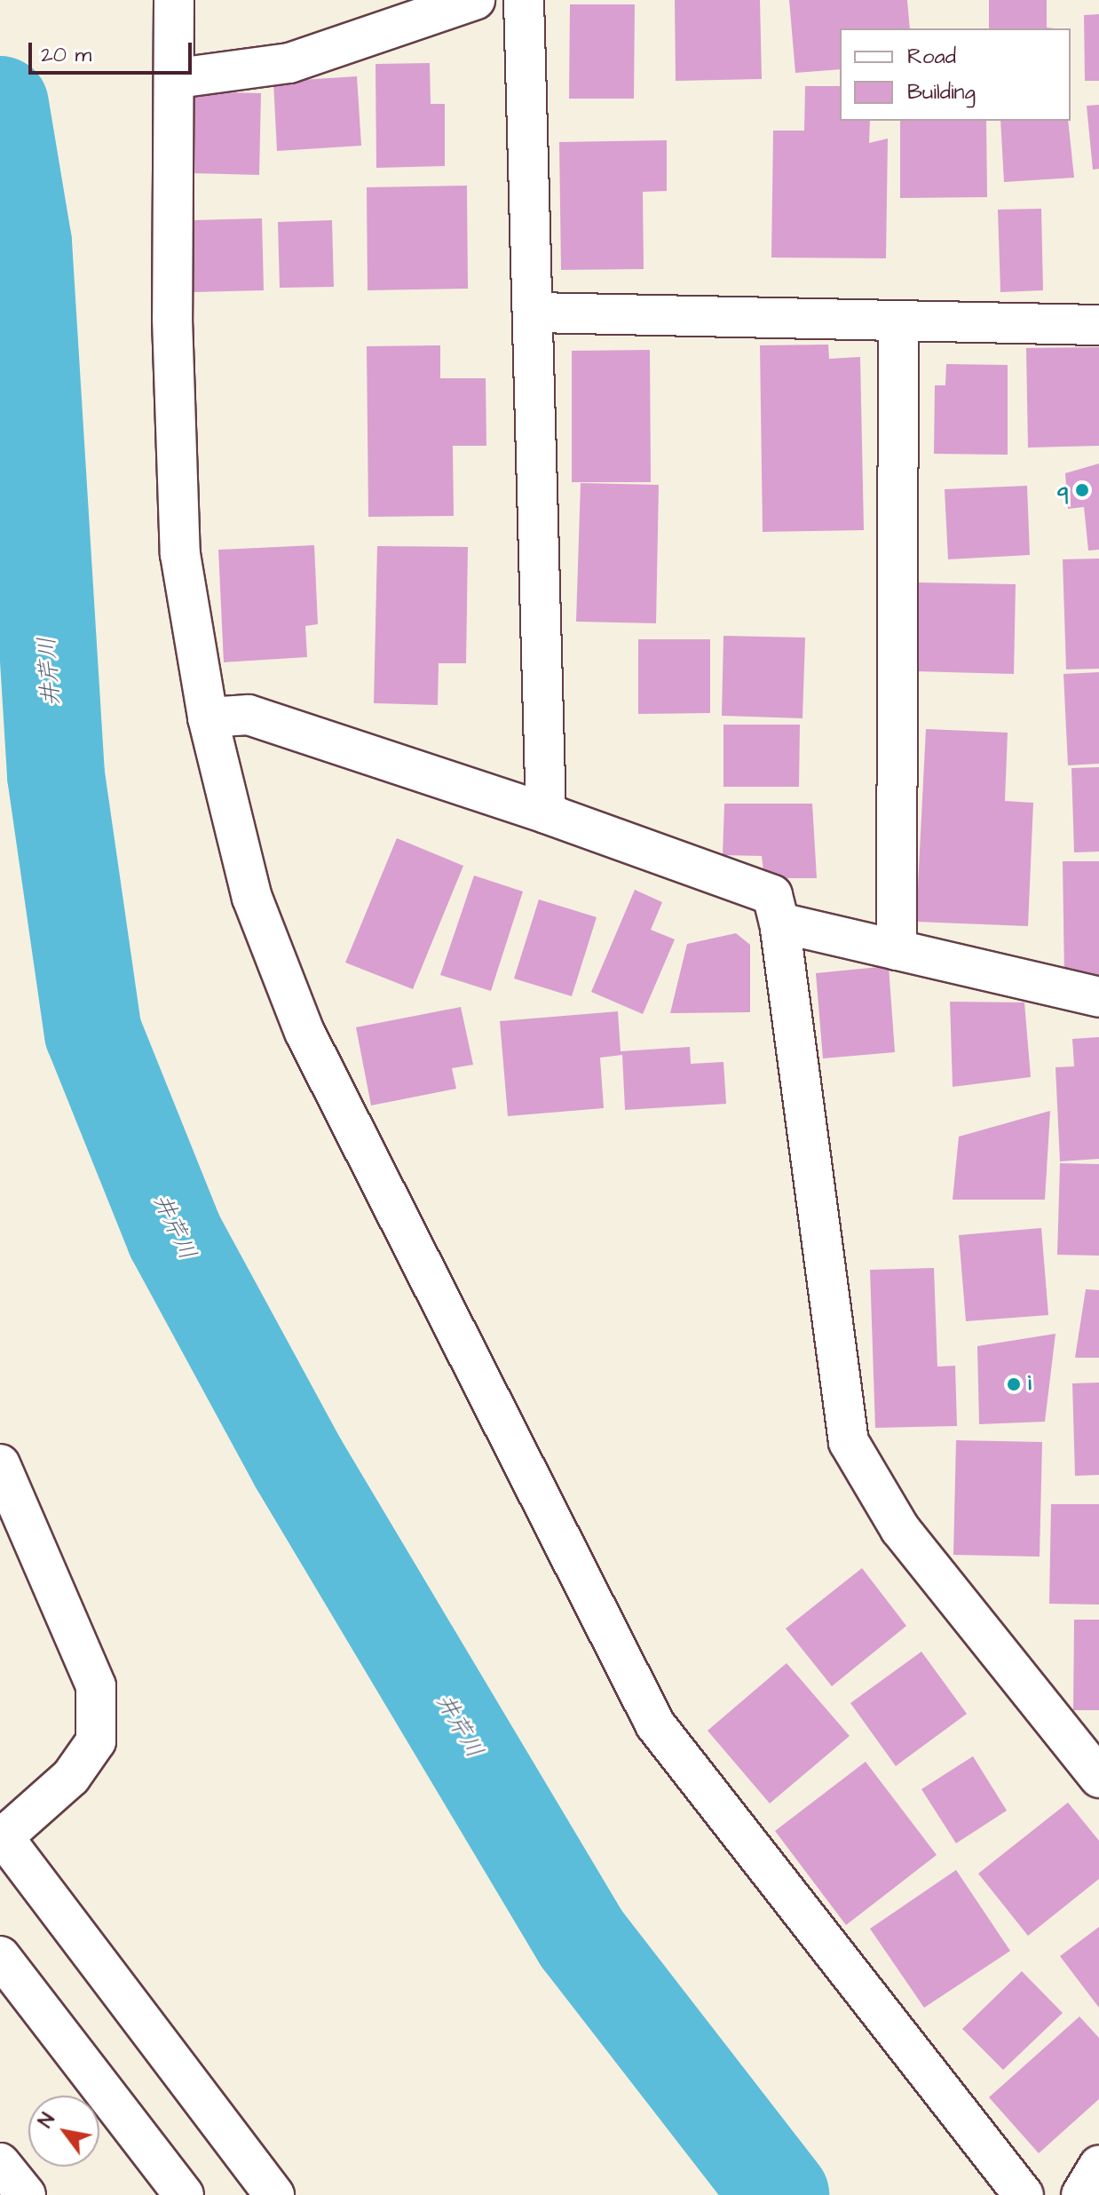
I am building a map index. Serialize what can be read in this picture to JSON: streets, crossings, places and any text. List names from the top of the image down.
{
  "water": ["井芹川"],
  "places": ["q", "i"],
  "legend": ["Road", "Building"],
  "scale_bar": "20 m",
  "north": "top left"
}
